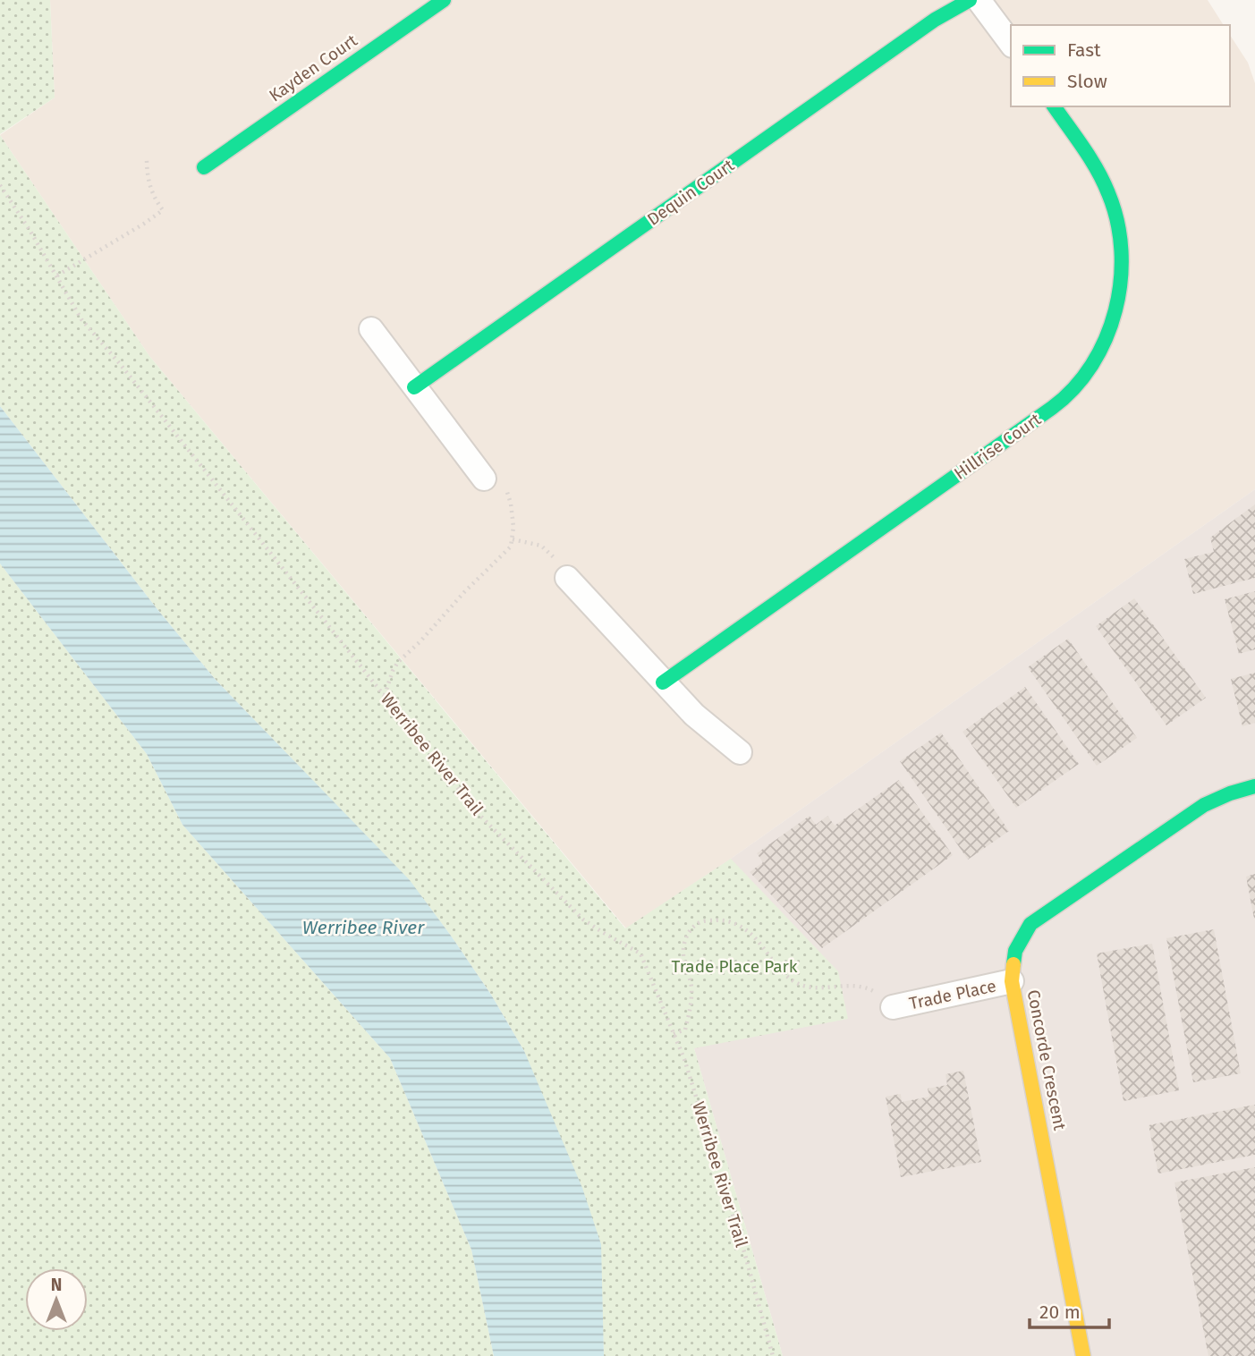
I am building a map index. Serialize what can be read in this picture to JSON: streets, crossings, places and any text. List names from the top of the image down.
{
  "streets": {
    "street": [
      "Kayden Court",
      "Dequin Court",
      "Hillrise Court",
      "Trade Place",
      "Concorde Crescent"
    ],
    "path": ["Werribee River Trail"]
  },
  "crossings": [
    ["Trade Place", "Concorde Crescent"]
  ],
  "water": ["Werribee River"],
  "parks": ["Trade Place Park"],
  "legend": ["Fast", "Slow"],
  "scale_bar": "20 m",
  "north": "top"
}
